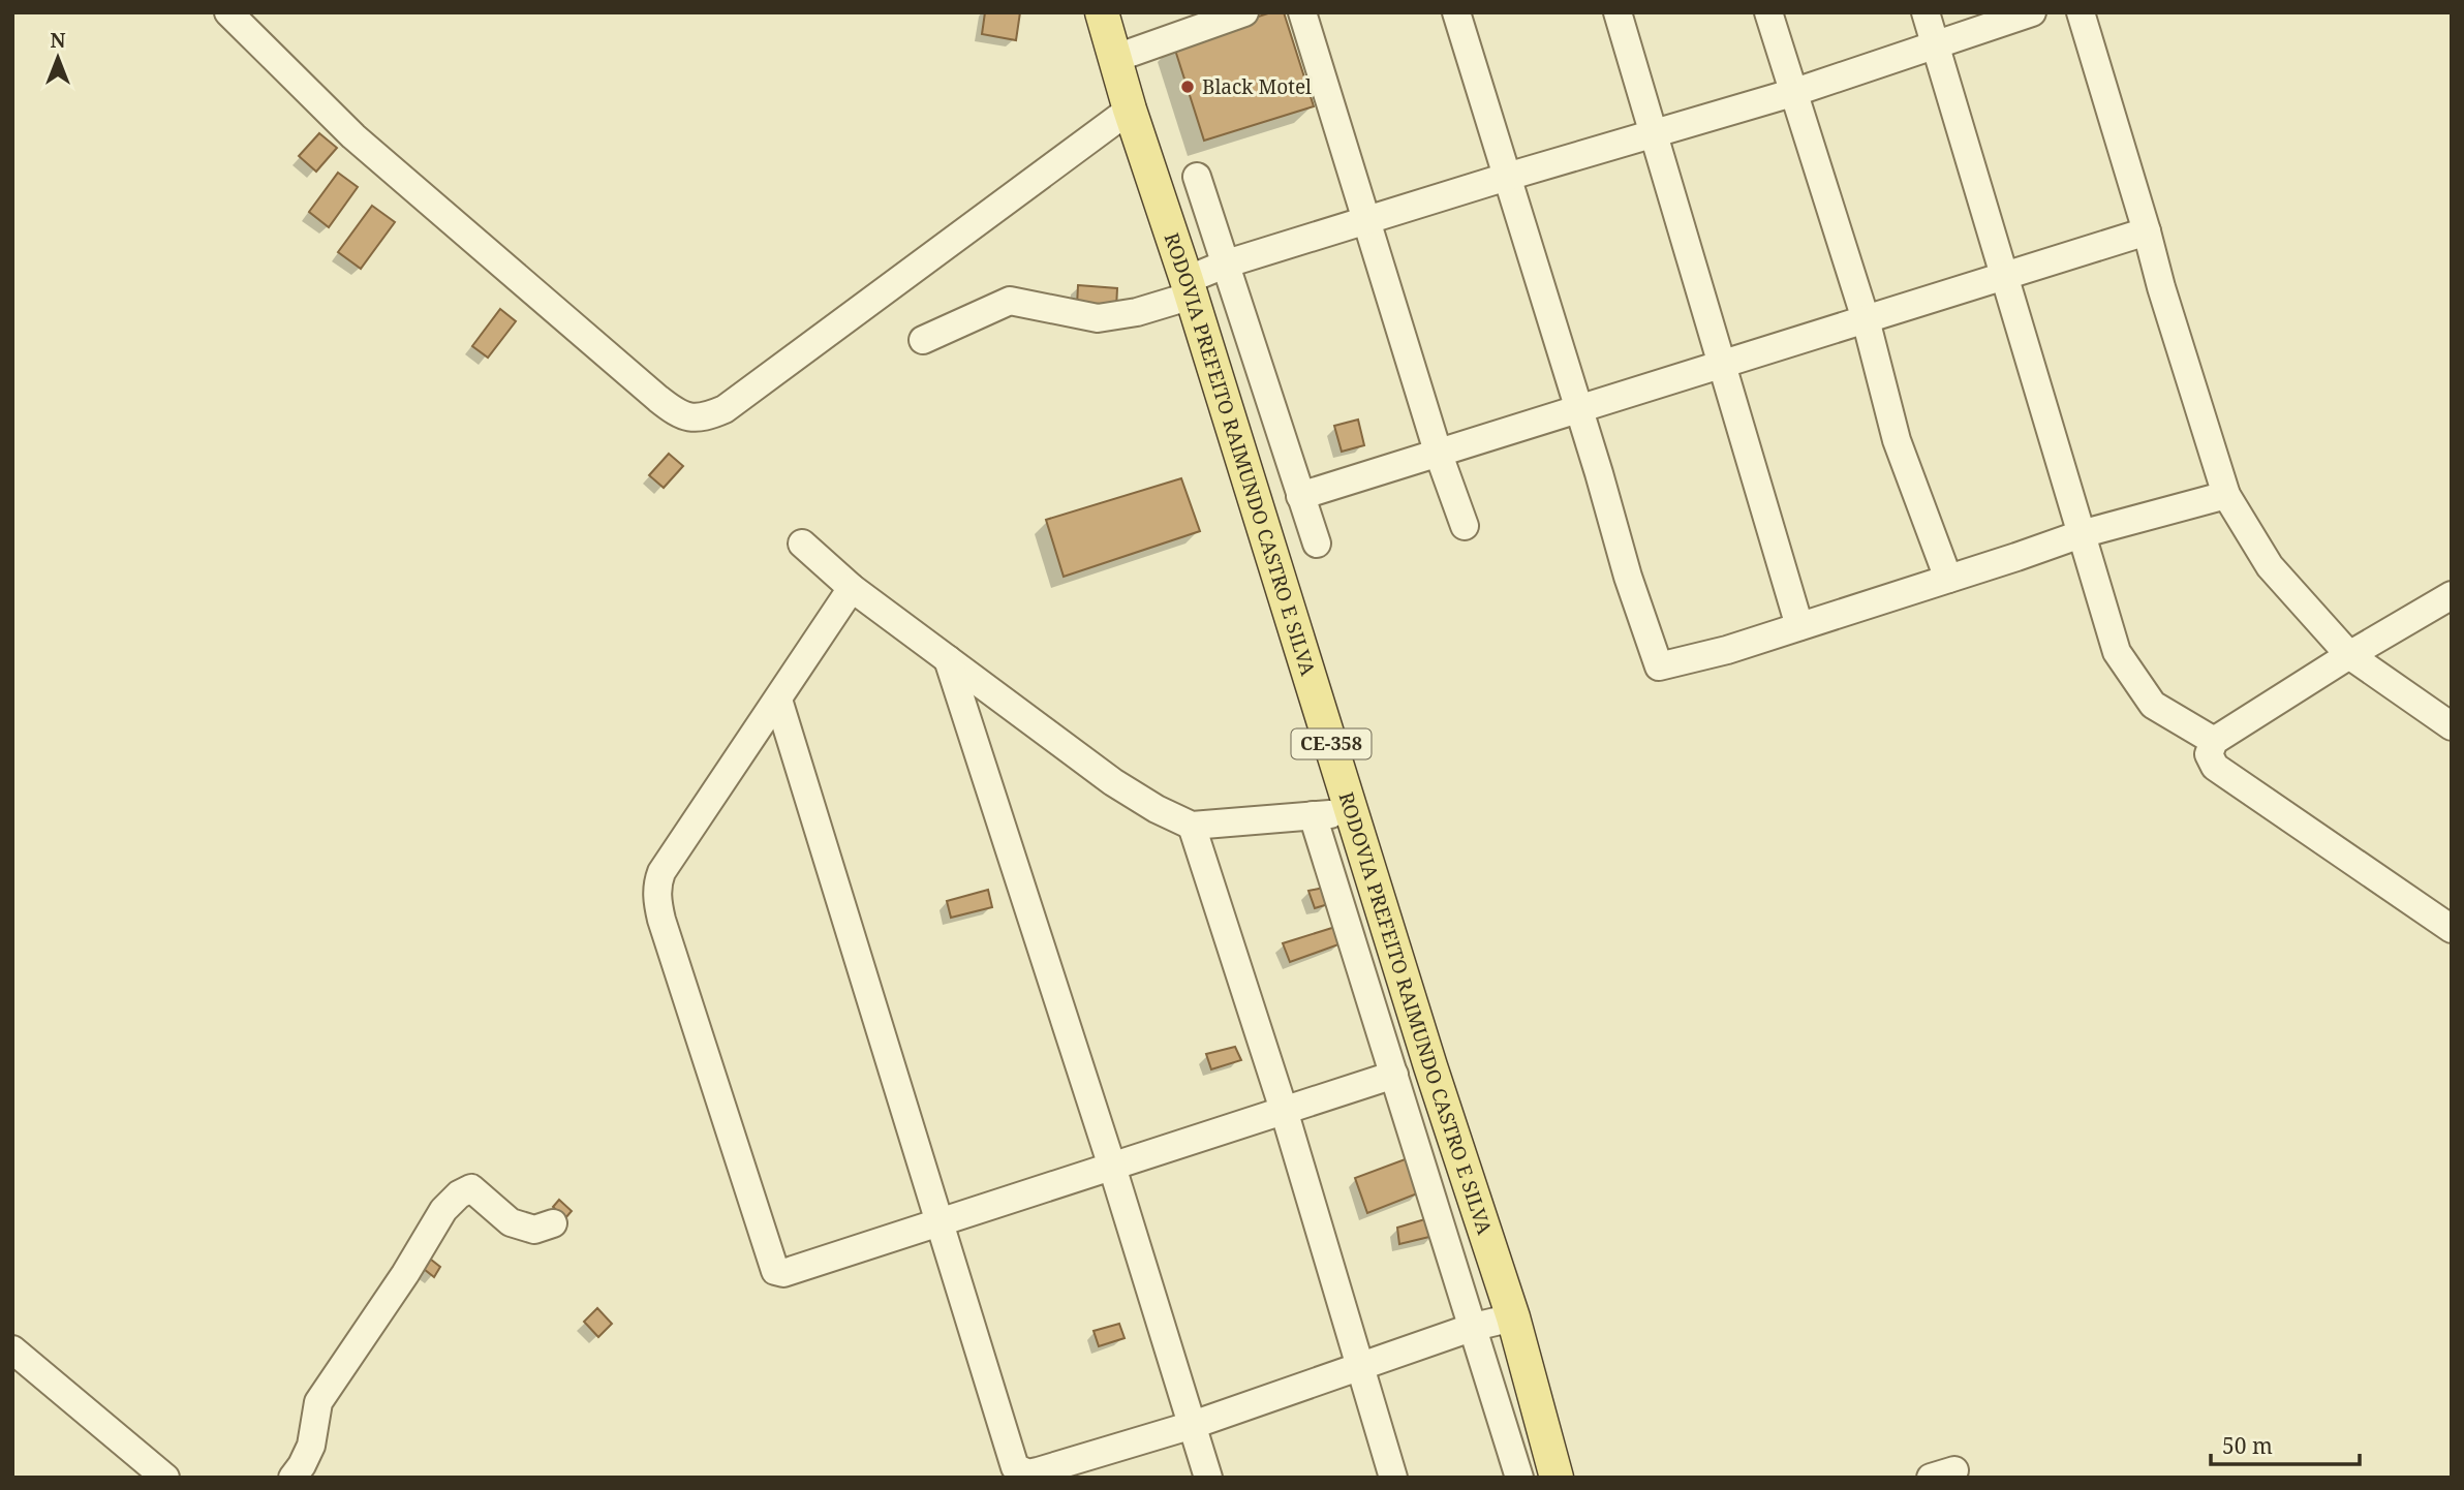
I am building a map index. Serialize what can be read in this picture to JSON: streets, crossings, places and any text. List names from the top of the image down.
{
  "streets": {
    "main road": ["RODOVIA PREFEITO RAIMUNDO CASTRO E SILVA", "CE-358"]
  },
  "places": ["Black Motel"],
  "scale_bar": "50 m",
  "north": "top"
}
